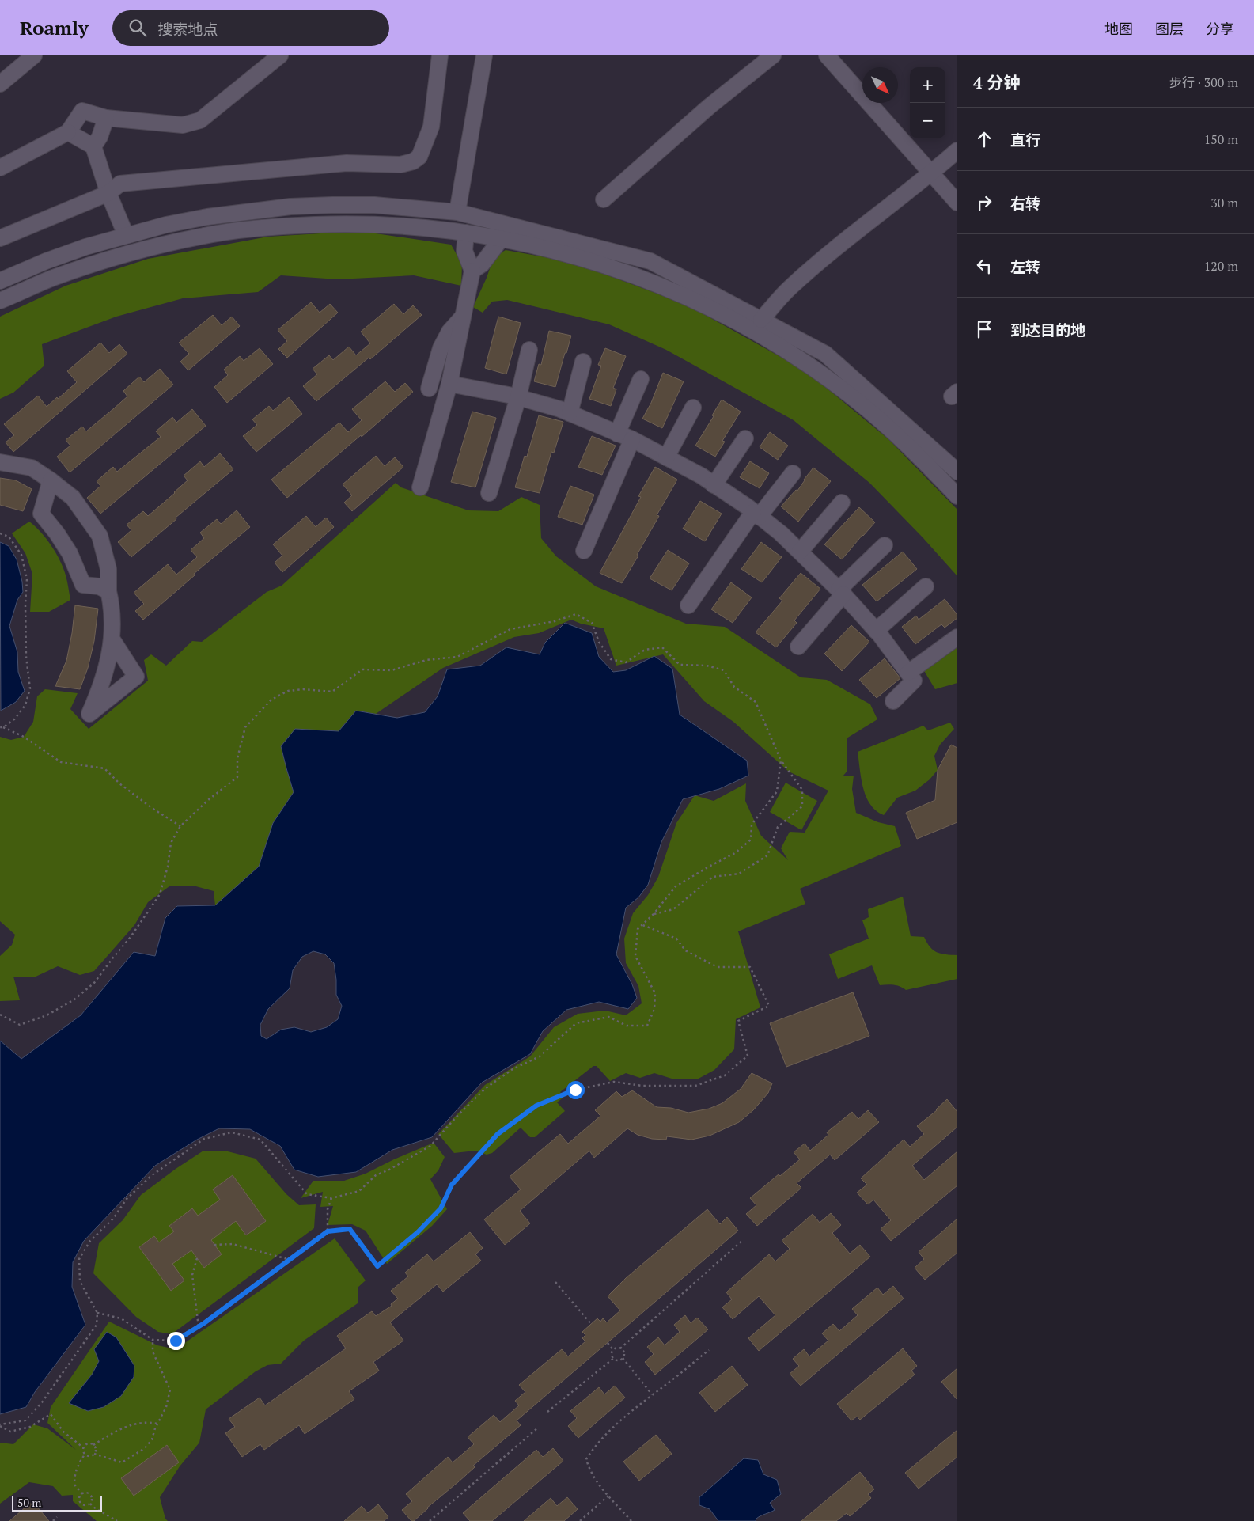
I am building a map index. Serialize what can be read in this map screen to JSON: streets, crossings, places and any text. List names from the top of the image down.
{
  "scale_bar": "50 m",
  "north": "bottom right",
  "page": {
    "header": "Roamly",
    "search": "搜索地点",
    "nav": ["地图", "图层", "分享"],
    "heading": ["4 分钟", "步行 · 300 m"],
    "map_buttons": ["+", "−"],
    "list": [
      ["直行", "150 m"],
      ["右转", "30 m"],
      ["左转", "120 m"],
      "到达目的地"
    ],
    "scale": "50 m"
  }
}
